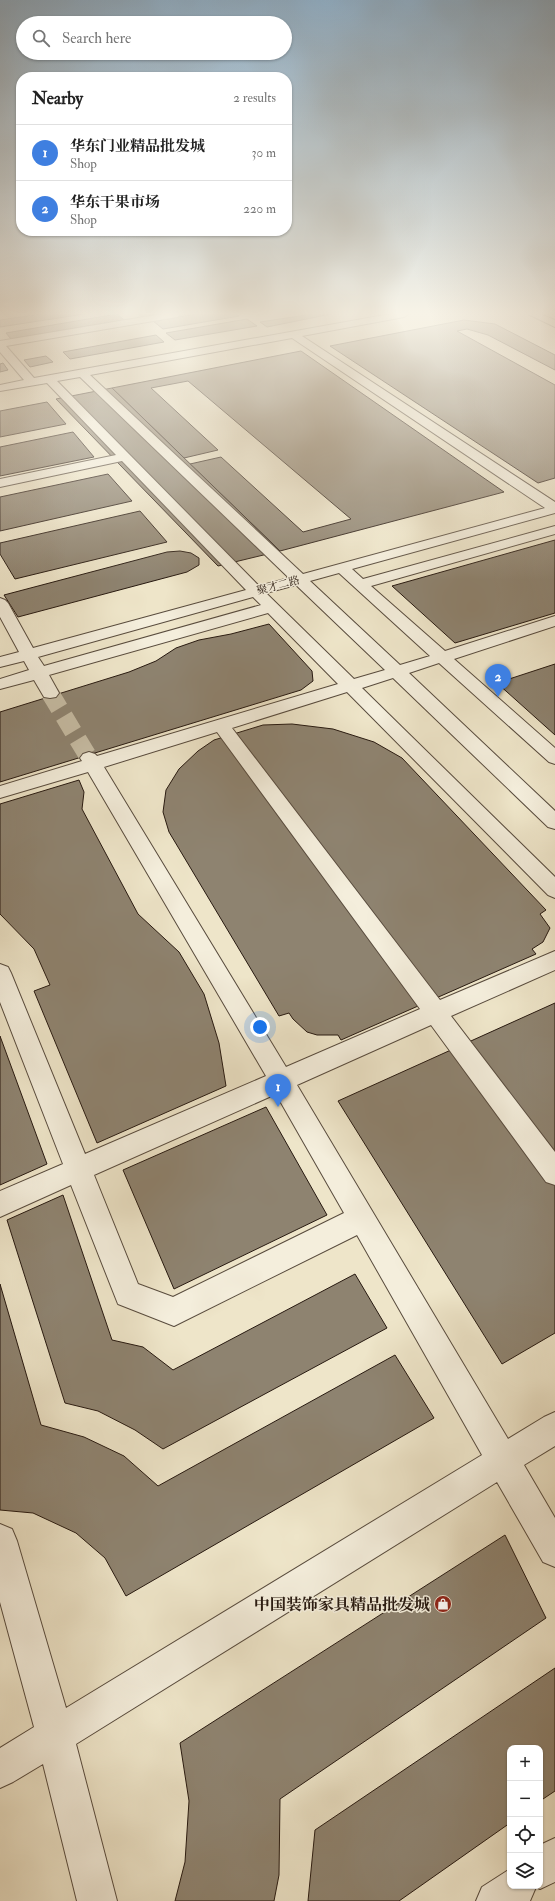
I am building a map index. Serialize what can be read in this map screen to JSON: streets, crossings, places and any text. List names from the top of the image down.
{
  "streets": {
    "street": ["聚才二路"]
  },
  "places": {
    "shop": ["中国装饰家具精品批发城"]
  },
  "page": {
    "search": "Search here",
    "heading": ["Nearby", "2 results"],
    "list": [
      {
        "mark": "1",
        "name": "华东门业精品批发城",
        "note": "Shop",
        "value": "30 m"
      },
      {
        "mark": "2",
        "name": "华东干果市场",
        "note": "Shop",
        "value": "220 m"
      }
    ],
    "pins": ["2", "1"],
    "map_buttons": ["+", "−"]
  }
}
